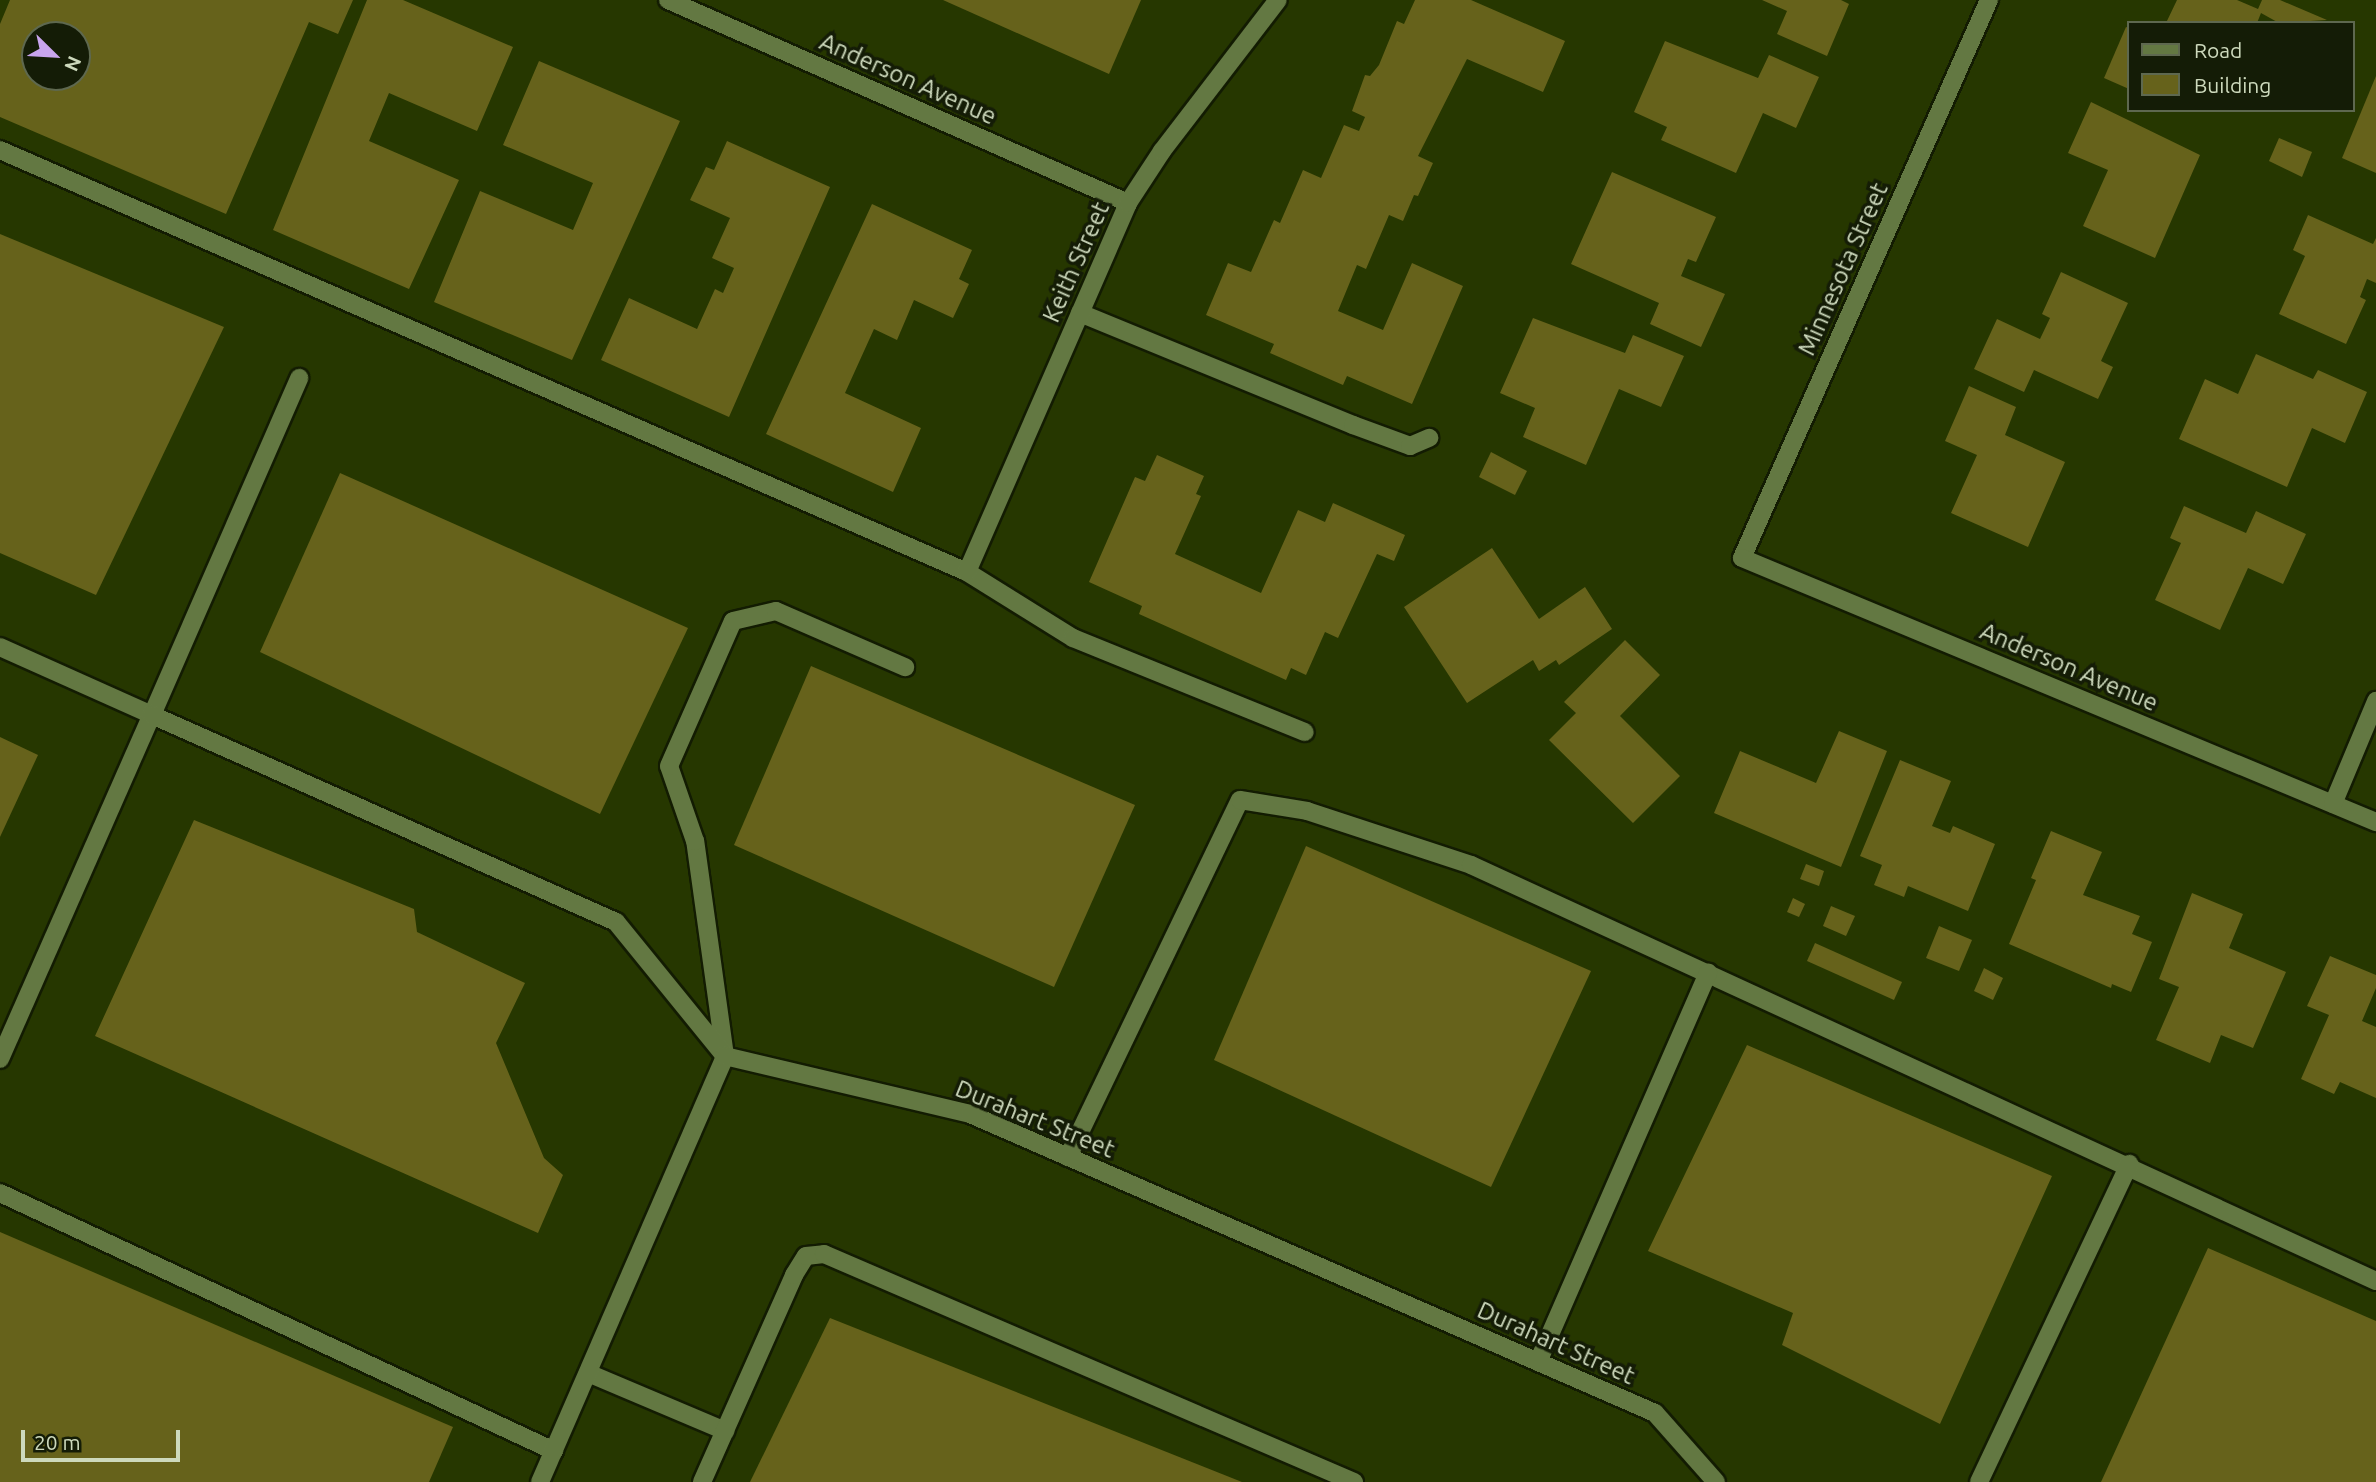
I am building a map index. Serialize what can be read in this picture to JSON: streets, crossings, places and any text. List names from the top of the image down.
{
  "streets": {
    "street": [
      "Anderson Avenue",
      "Keith Street",
      "Minnesota Street",
      "Durahart Street"
    ]
  },
  "crossings": [
    ["Anderson Avenue", "Keith Street"],
    ["Anderson Avenue", "Minnesota Street"]
  ],
  "legend": ["Road", "Building"],
  "scale_bar": "20 m",
  "north": "bottom right"
}
